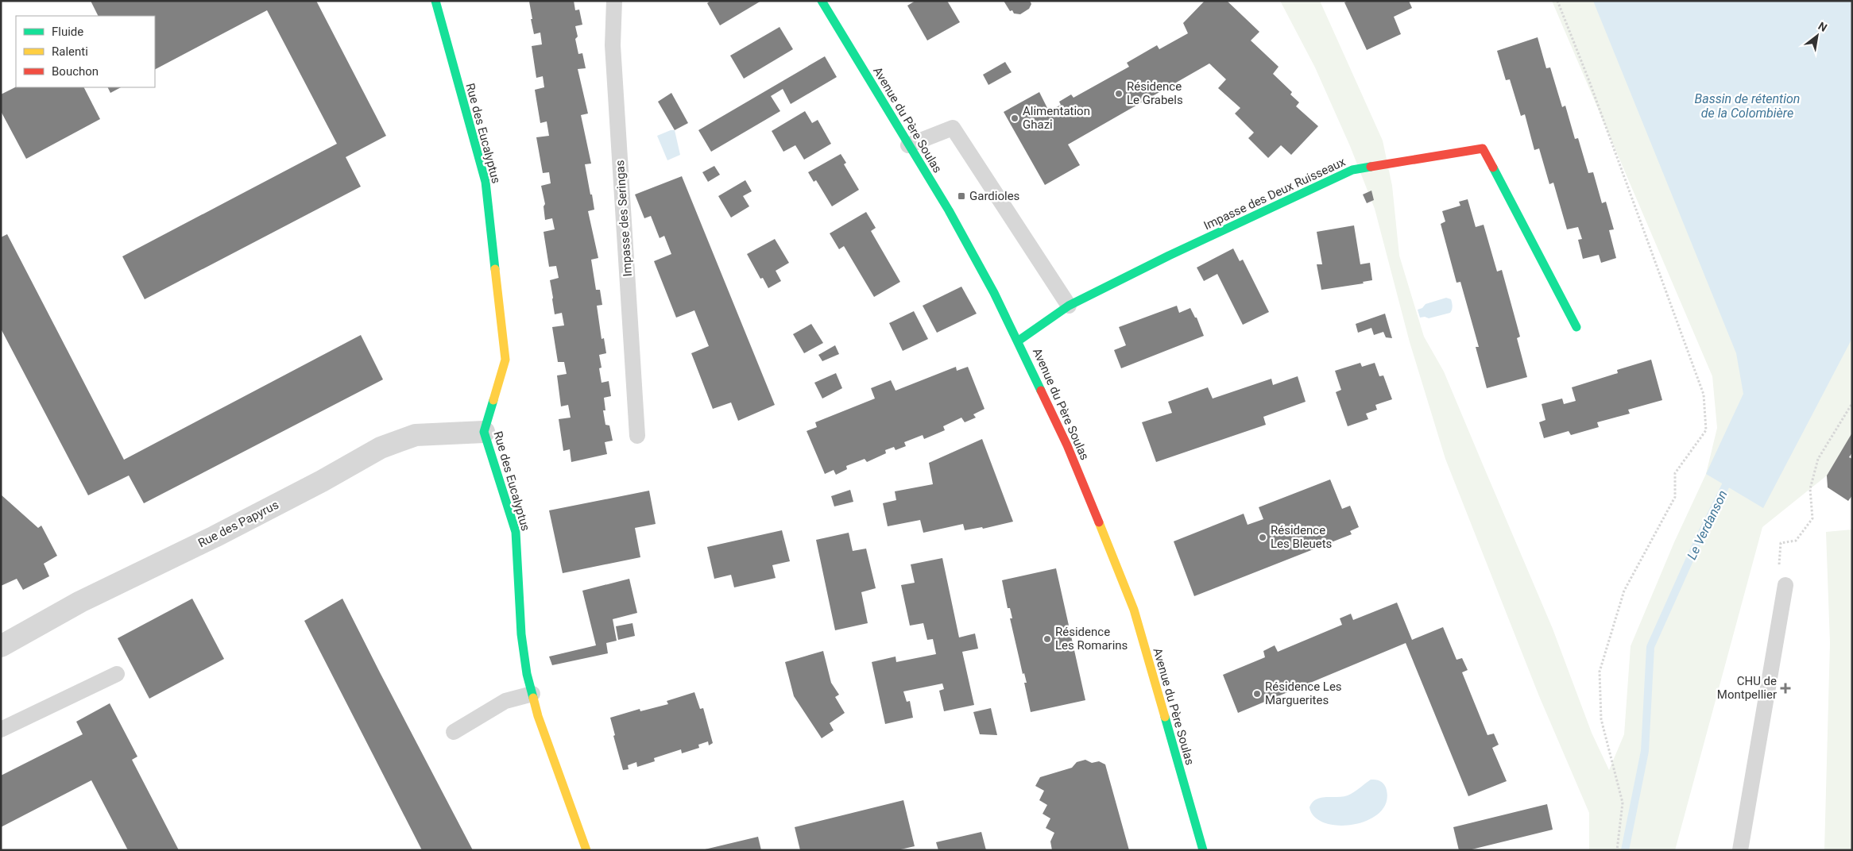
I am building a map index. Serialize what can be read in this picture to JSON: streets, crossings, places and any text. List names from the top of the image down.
{
  "streets": {
    "street": [
      "Avenue du Père Soulas",
      "Rue des Eucalyptus",
      "Impasse des Deux Ruisseaux",
      "Rue des Papyrus"
    ],
    "lane": ["Impasse des Seringas"]
  },
  "crossings": [
    ["Avenue du Père Soulas", "Impasse des Deux Ruisseaux"],
    ["Rue des Eucalyptus", "Rue des Papyrus"]
  ],
  "water": ["Bassin de rétention de la Colombière", "Le Verdanson"],
  "places": {
    "other": [
      "Résidence Le Grabels",
      "Alimentation Ghazi",
      "Résidence Les Bleuets",
      "Résidence Les Romarins",
      "Résidence Les Marguerites"
    ],
    "transit": ["Gardioles"],
    "health": ["CHU de Montpellier"]
  },
  "legend": ["Fluide", "Ralenti", "Bouchon"],
  "north": "top right"
}
